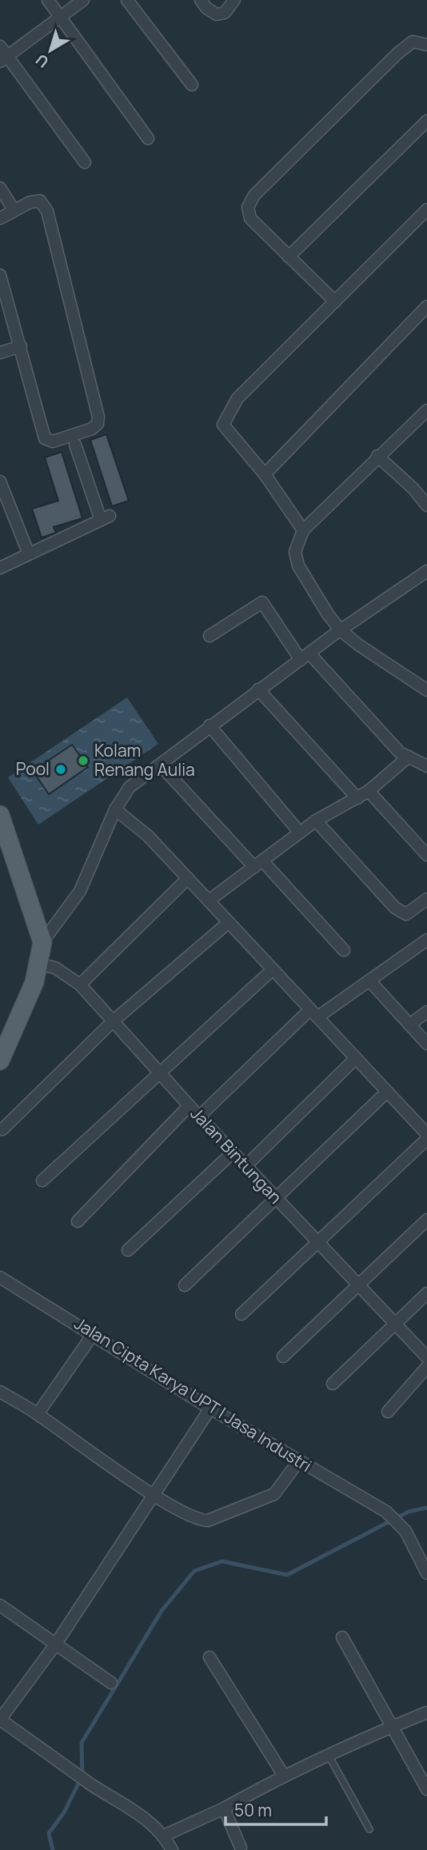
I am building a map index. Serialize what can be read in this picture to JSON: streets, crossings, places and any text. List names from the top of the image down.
{
  "streets": {
    "street": ["Jalan Bintungan", "Jalan Cipta Karya UPT I Jasa Industri"]
  },
  "places": ["Kolam Renang Aulia", "Pool"],
  "scale_bar": "50 m",
  "north": "bottom left"
}
